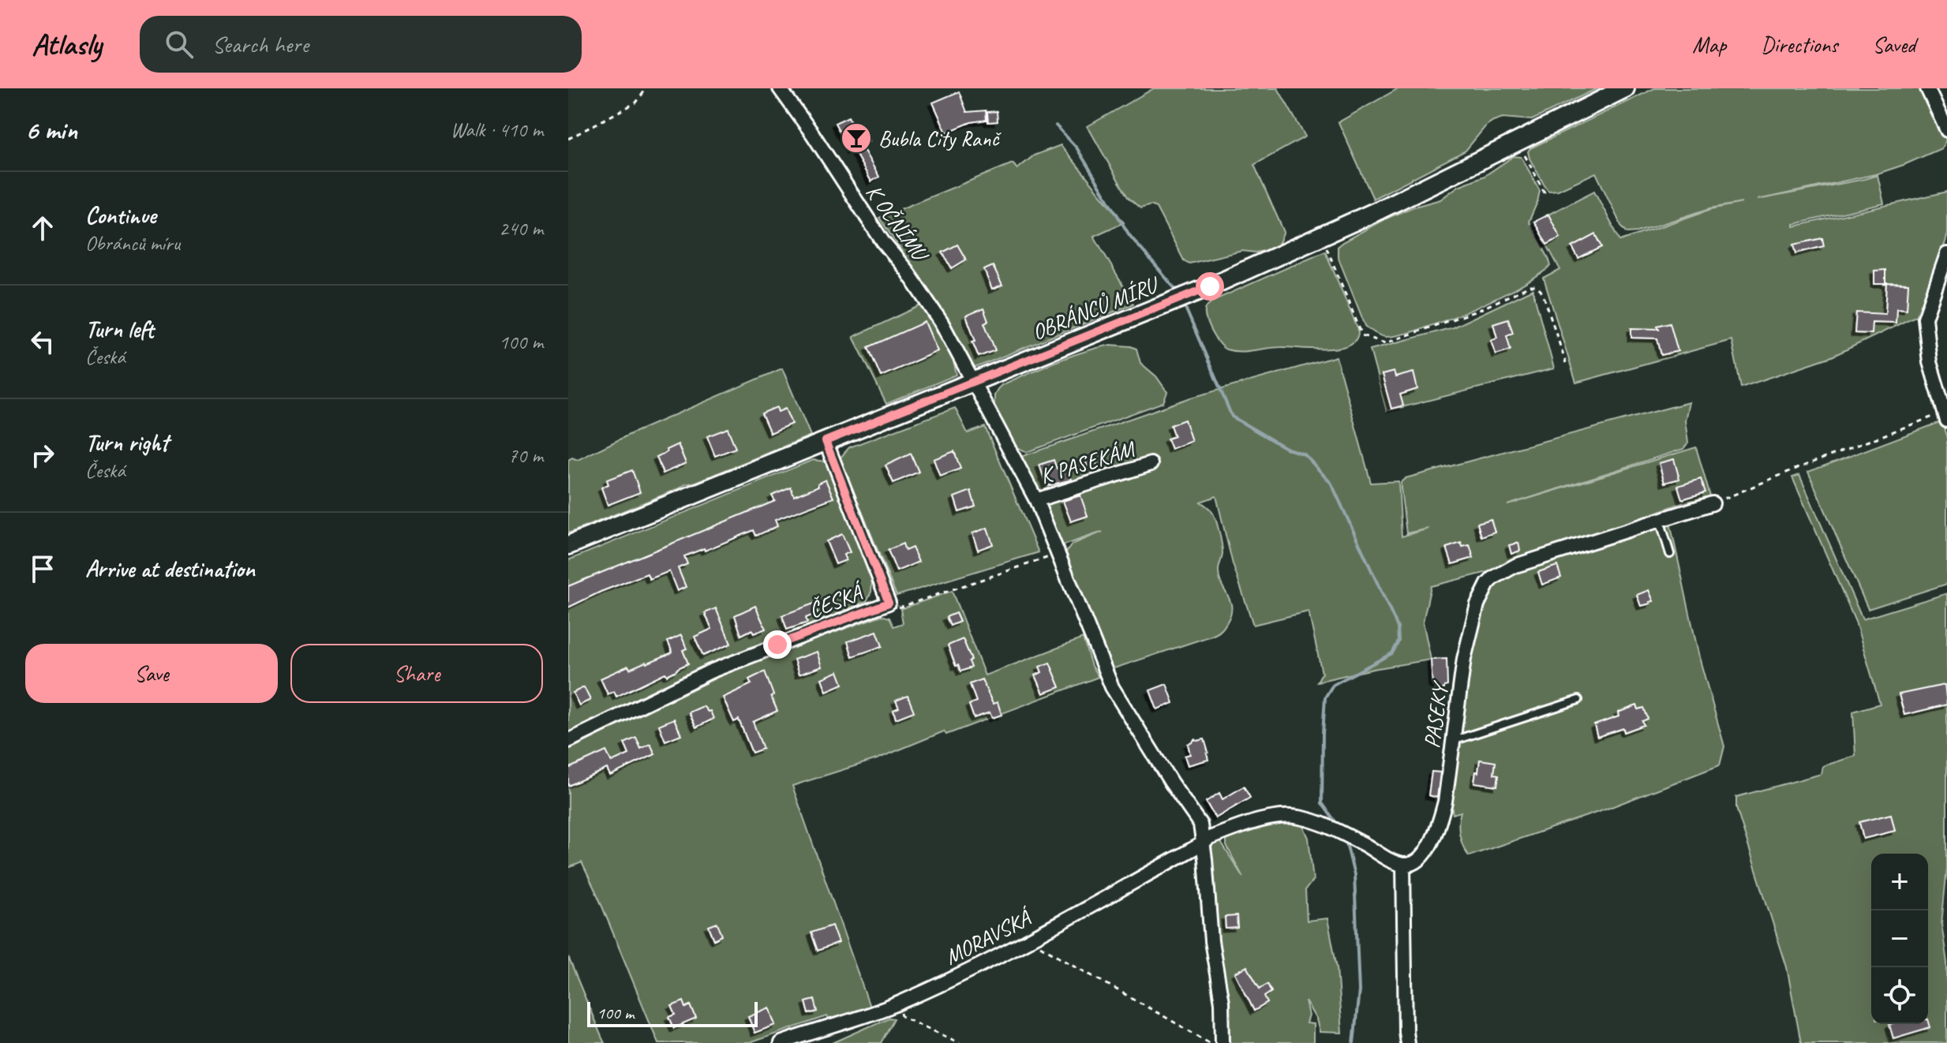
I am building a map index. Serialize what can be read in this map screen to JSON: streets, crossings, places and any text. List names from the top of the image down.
{
  "streets": {
    "main road": ["OBRÁNCŮ MÍRU"],
    "street": [
      "K OČNÍMU",
      "K PASEKÁM",
      "ČESKÁ",
      "PASEKY",
      "MORAVSKÁ"
    ]
  },
  "crossings": [
    ["K OČNÍMU", "OBRÁNCŮ MÍRU"],
    ["K OČNÍMU", "K PASEKÁM"],
    ["OBRÁNCŮ MÍRU", "K PASEKÁM"],
    ["OBRÁNCŮ MÍRU", "ČESKÁ"]
  ],
  "places": {
    "bar": ["Bubla City Ranč"]
  },
  "scale_bar": "100 m",
  "page": {
    "header": "Atlasly",
    "search": "Search here",
    "nav": ["Map", "Directions", "Saved"],
    "heading": ["6 min", "Walk · 410 m"],
    "list": [
      ["Continue", "Obránců míru", "240 m"],
      ["Turn left", "Česká", "100 m"],
      ["Turn right", "Česká", "70 m"],
      "Arrive at destination"
    ],
    "buttons": ["Save", "Share"],
    "map_buttons": ["+", "−"],
    "scale": "100 m"
  }
}
